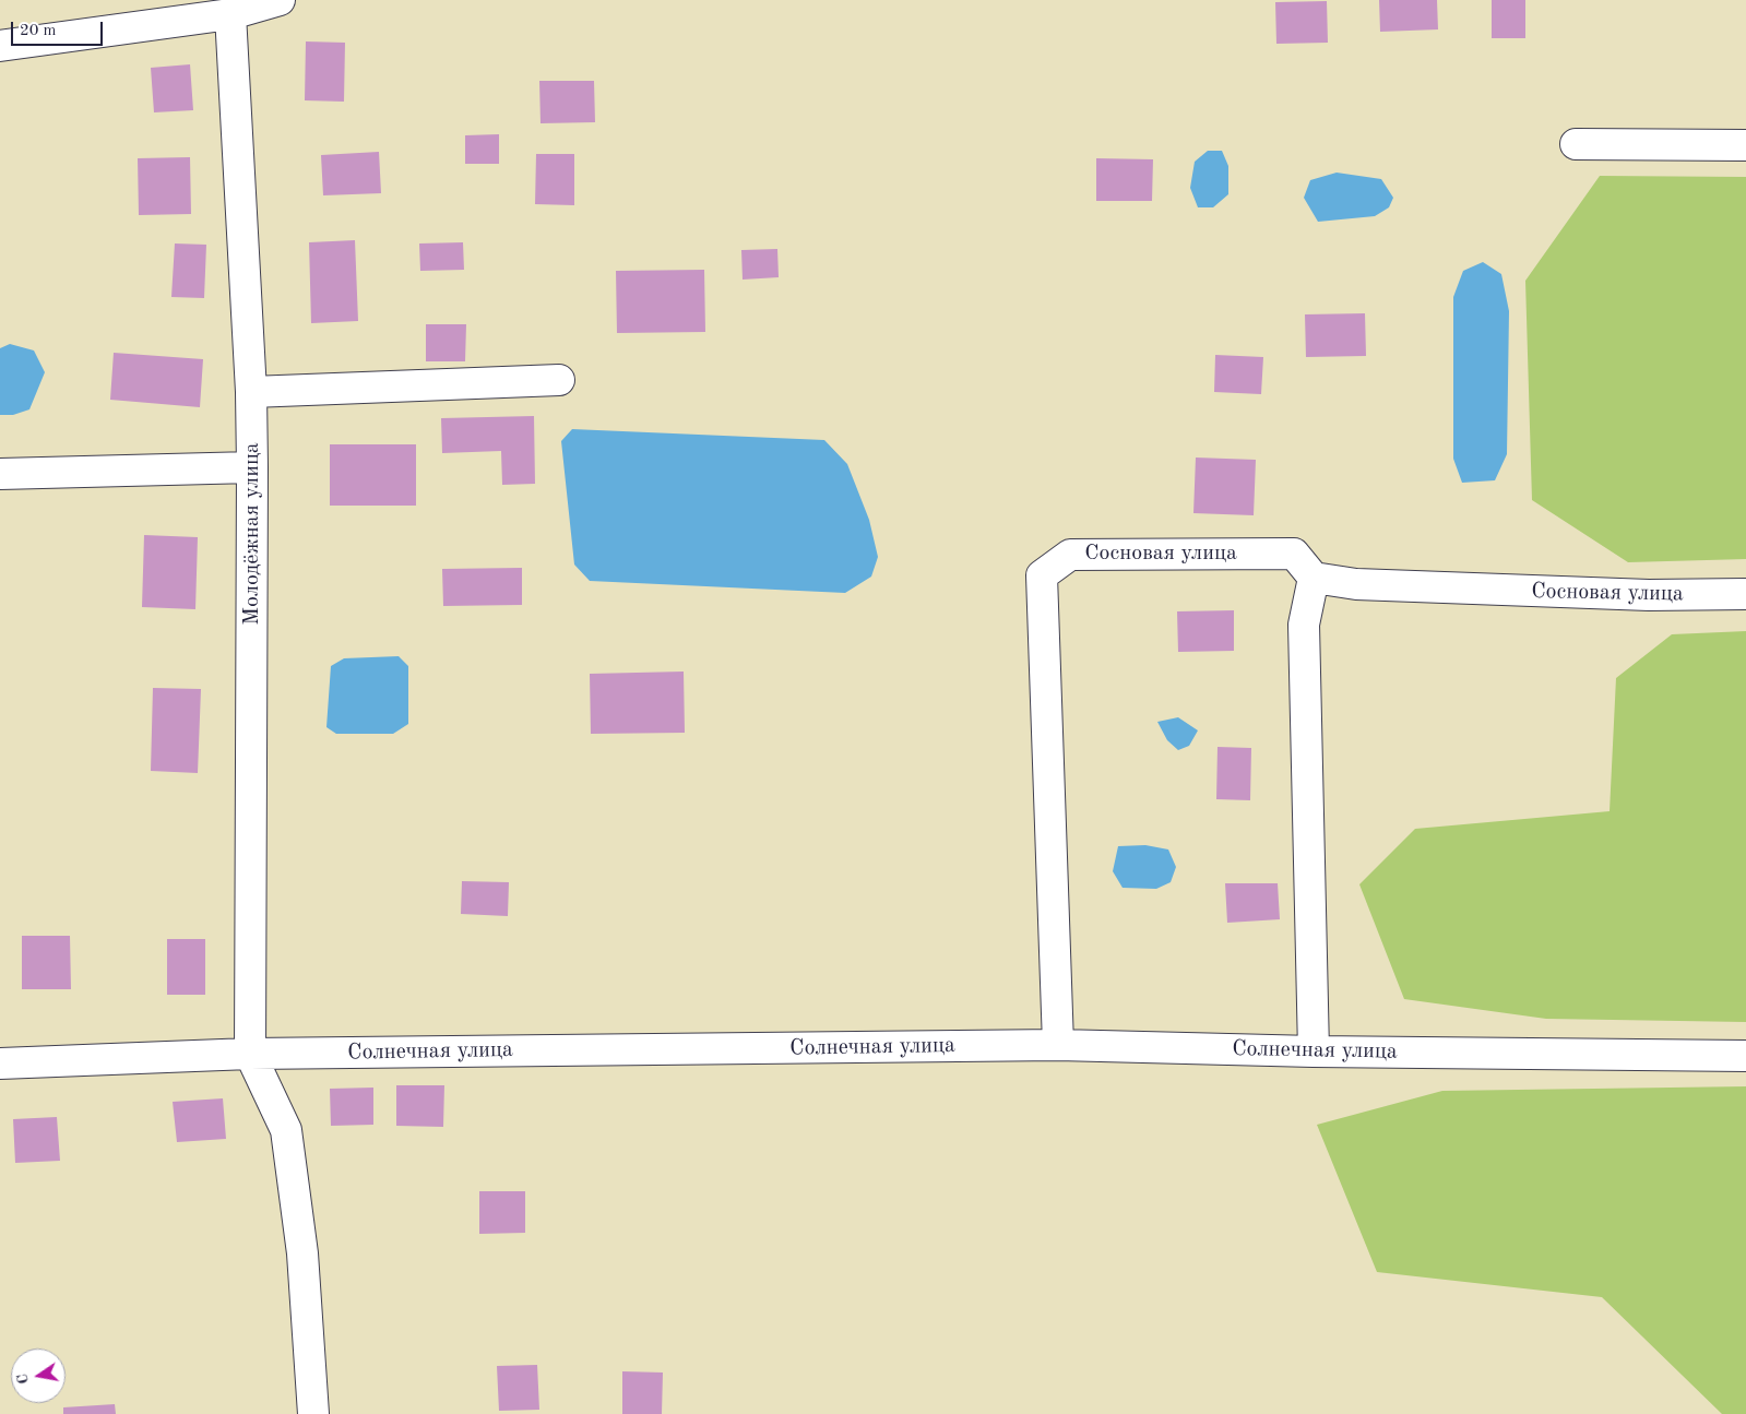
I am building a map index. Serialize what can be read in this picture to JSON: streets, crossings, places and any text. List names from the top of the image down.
{
  "streets": {
    "street": ["Молодёжная улица", "Сосновая улица", "Солнечная улица"]
  },
  "crossings": [
    ["Молодёжная улица", "Солнечная улица"],
    ["Сосновая улица", "Солнечная улица"]
  ],
  "scale_bar": "20 m",
  "north": "left"
}
